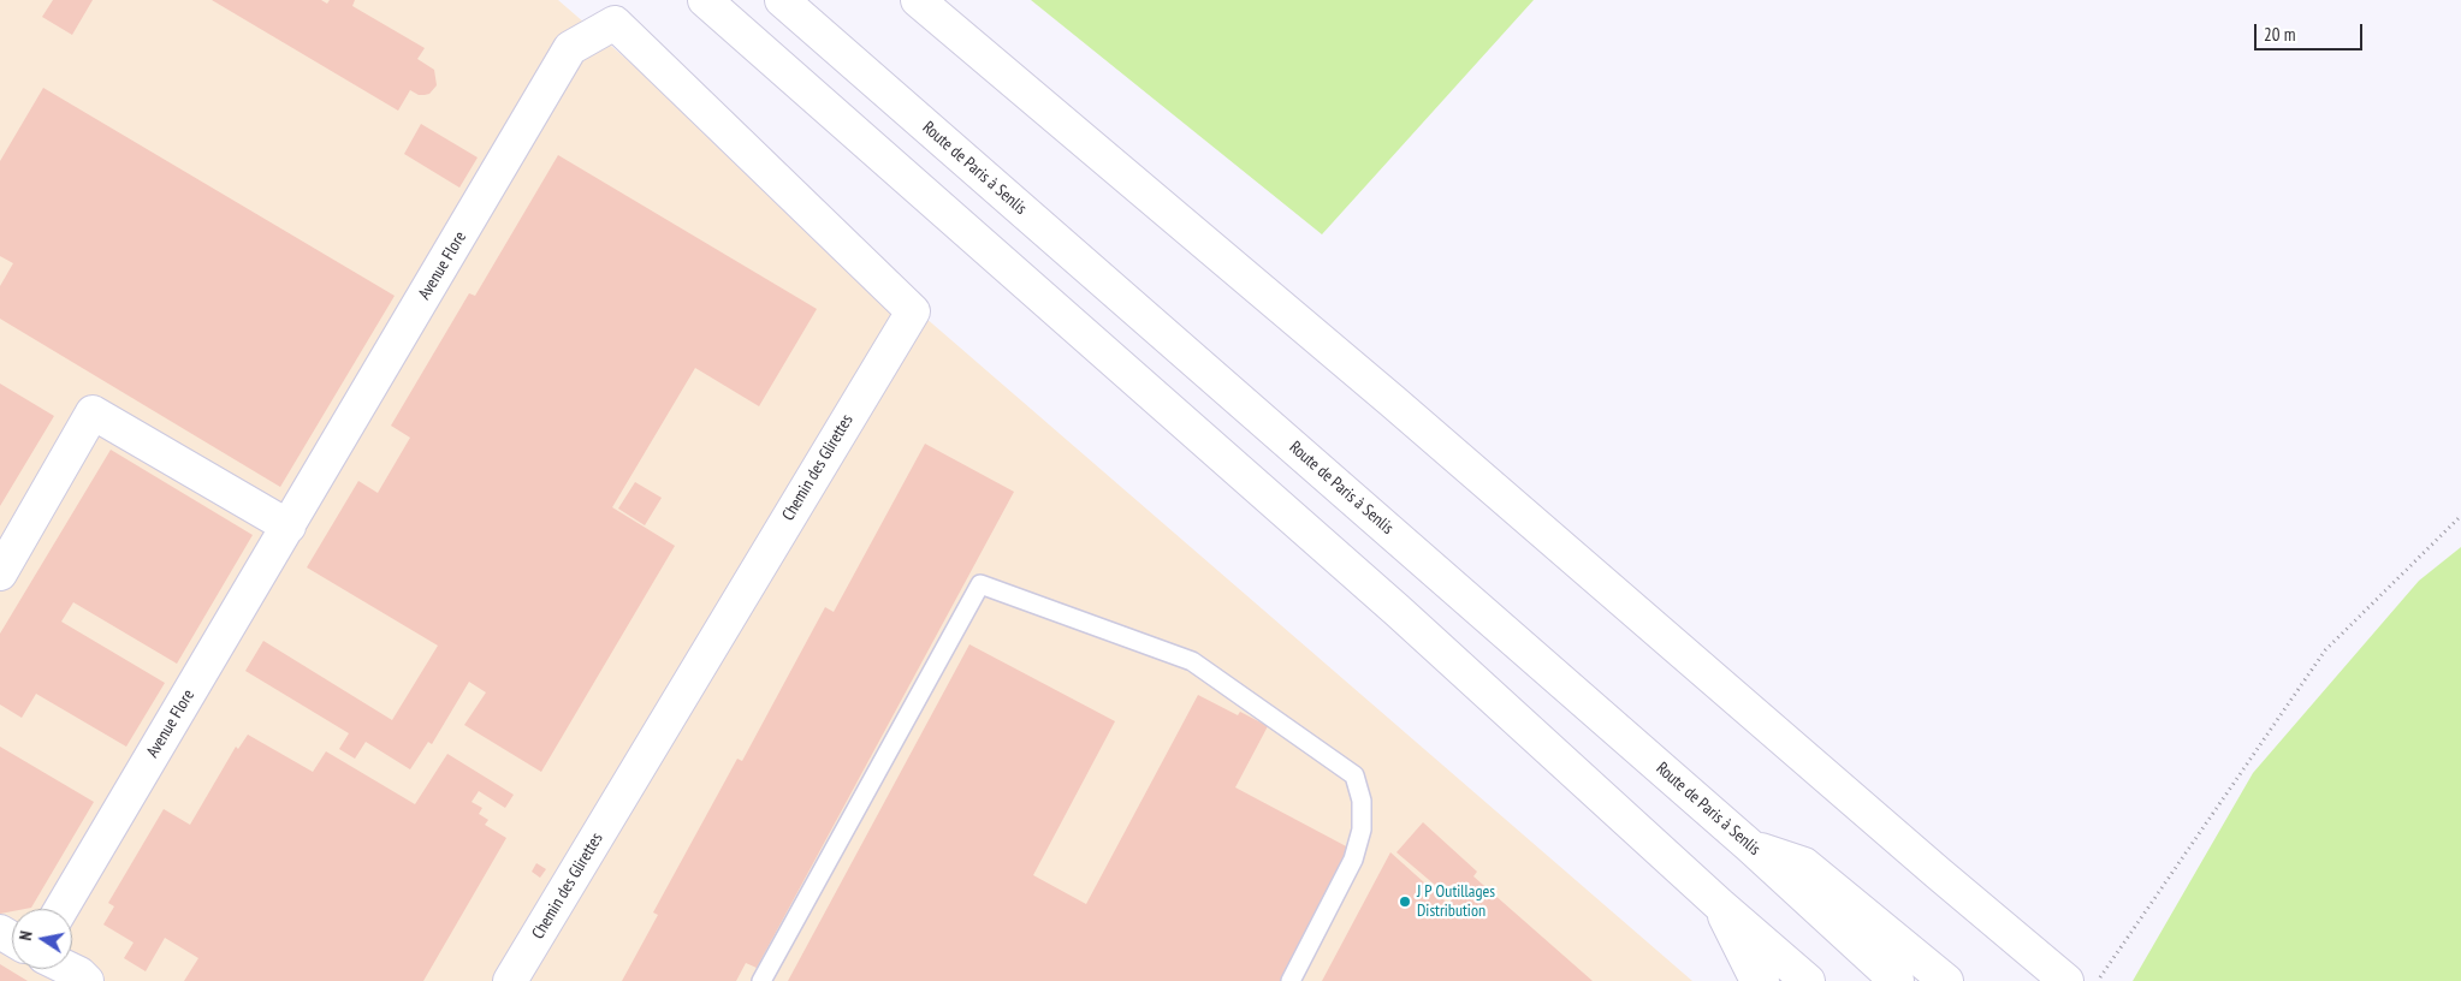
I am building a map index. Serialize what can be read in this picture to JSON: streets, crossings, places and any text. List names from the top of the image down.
{
  "streets": {
    "street": ["Route de Paris à Senlis", "Avenue Flore", "Chemin des Glirettes"]
  },
  "crossings": [
    ["Avenue Flore", "Chemin des Glirettes"]
  ],
  "places": ["J P Outillages Distribution"],
  "scale_bar": "20 m",
  "north": "left"
}
